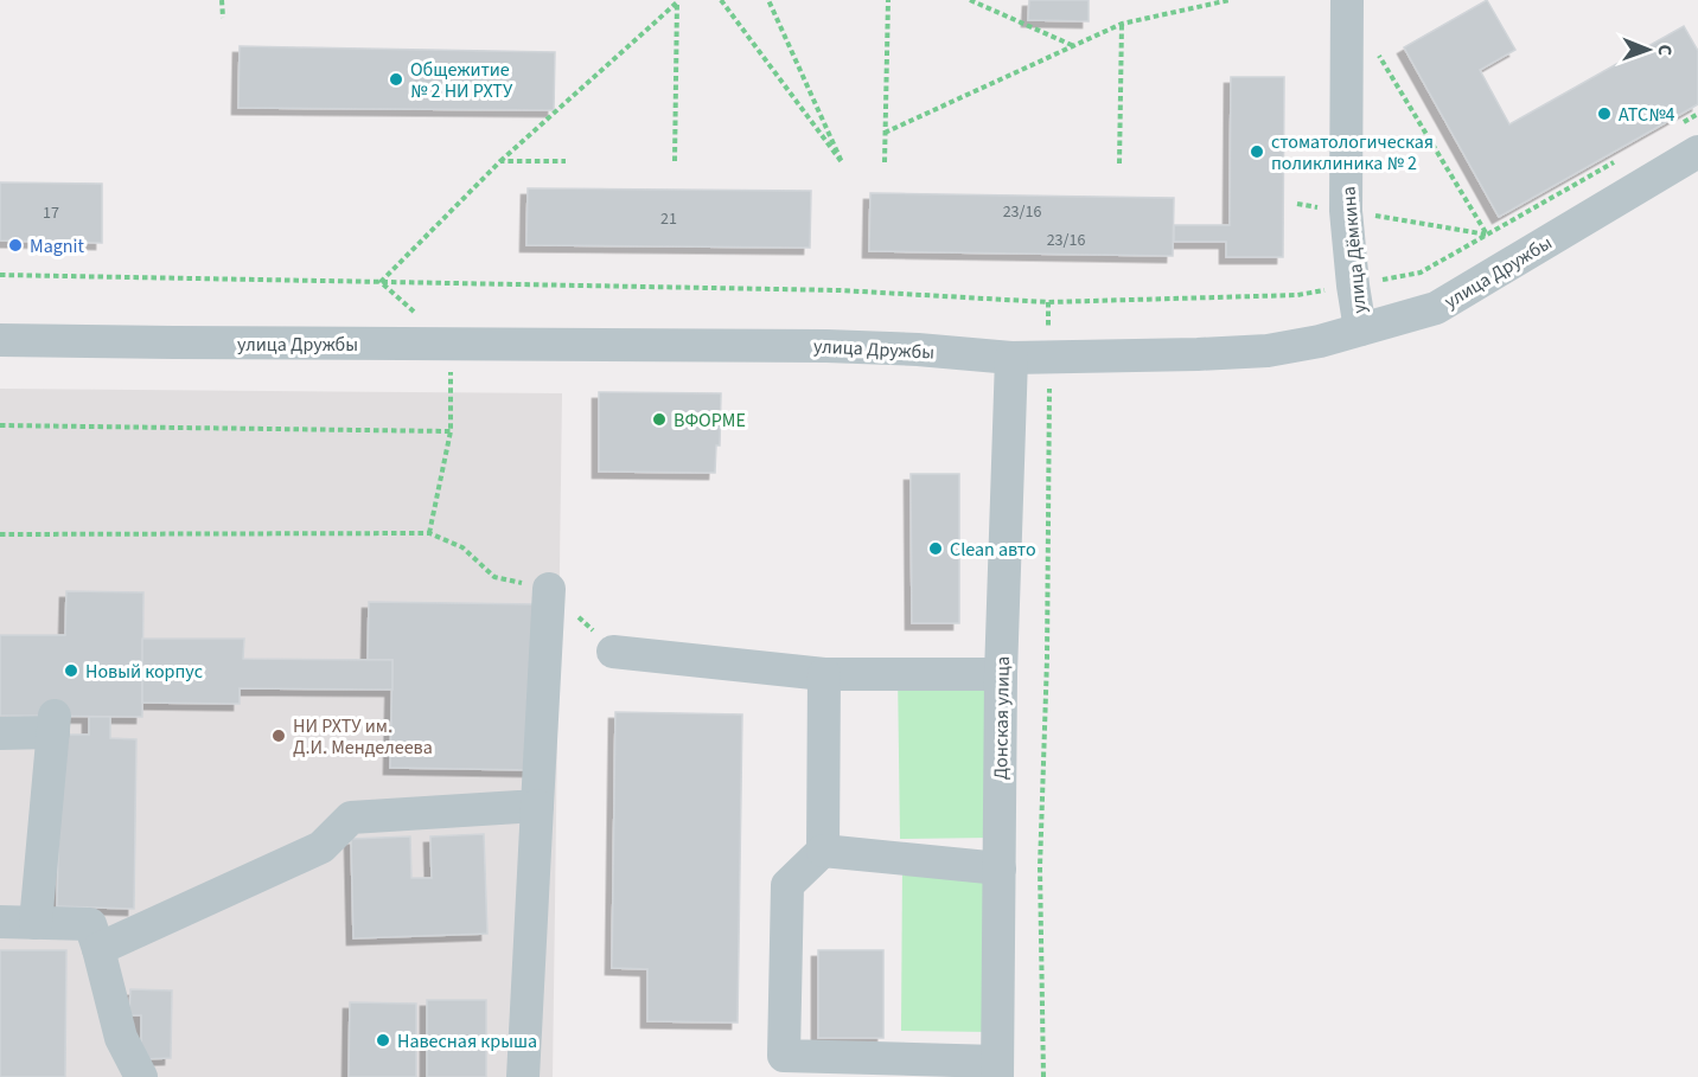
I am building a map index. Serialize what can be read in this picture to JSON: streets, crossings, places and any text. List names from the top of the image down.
{
  "streets": {
    "street": ["улица Дёмкина", "улица Дружбы", "Донская улица"]
  },
  "crossings": [
    ["улица Дёмкина", "улица Дружбы"],
    ["улица Дружбы", "Донская улица"]
  ],
  "places": [
    "Общежитие № 2 НИ РХТУ",
    "АТС№4",
    "стоматологическая поликлиника № 2",
    "Magnit",
    "ВФОРМЕ",
    "Сlean авто",
    "Новый корпус",
    "НИ РХТУ им. Д.И. Менделеева",
    "Навесная крыша"
  ],
  "house_numbers": [
    "23/16",
    "17",
    "21",
    "23/16"
  ],
  "north": "right"
}
